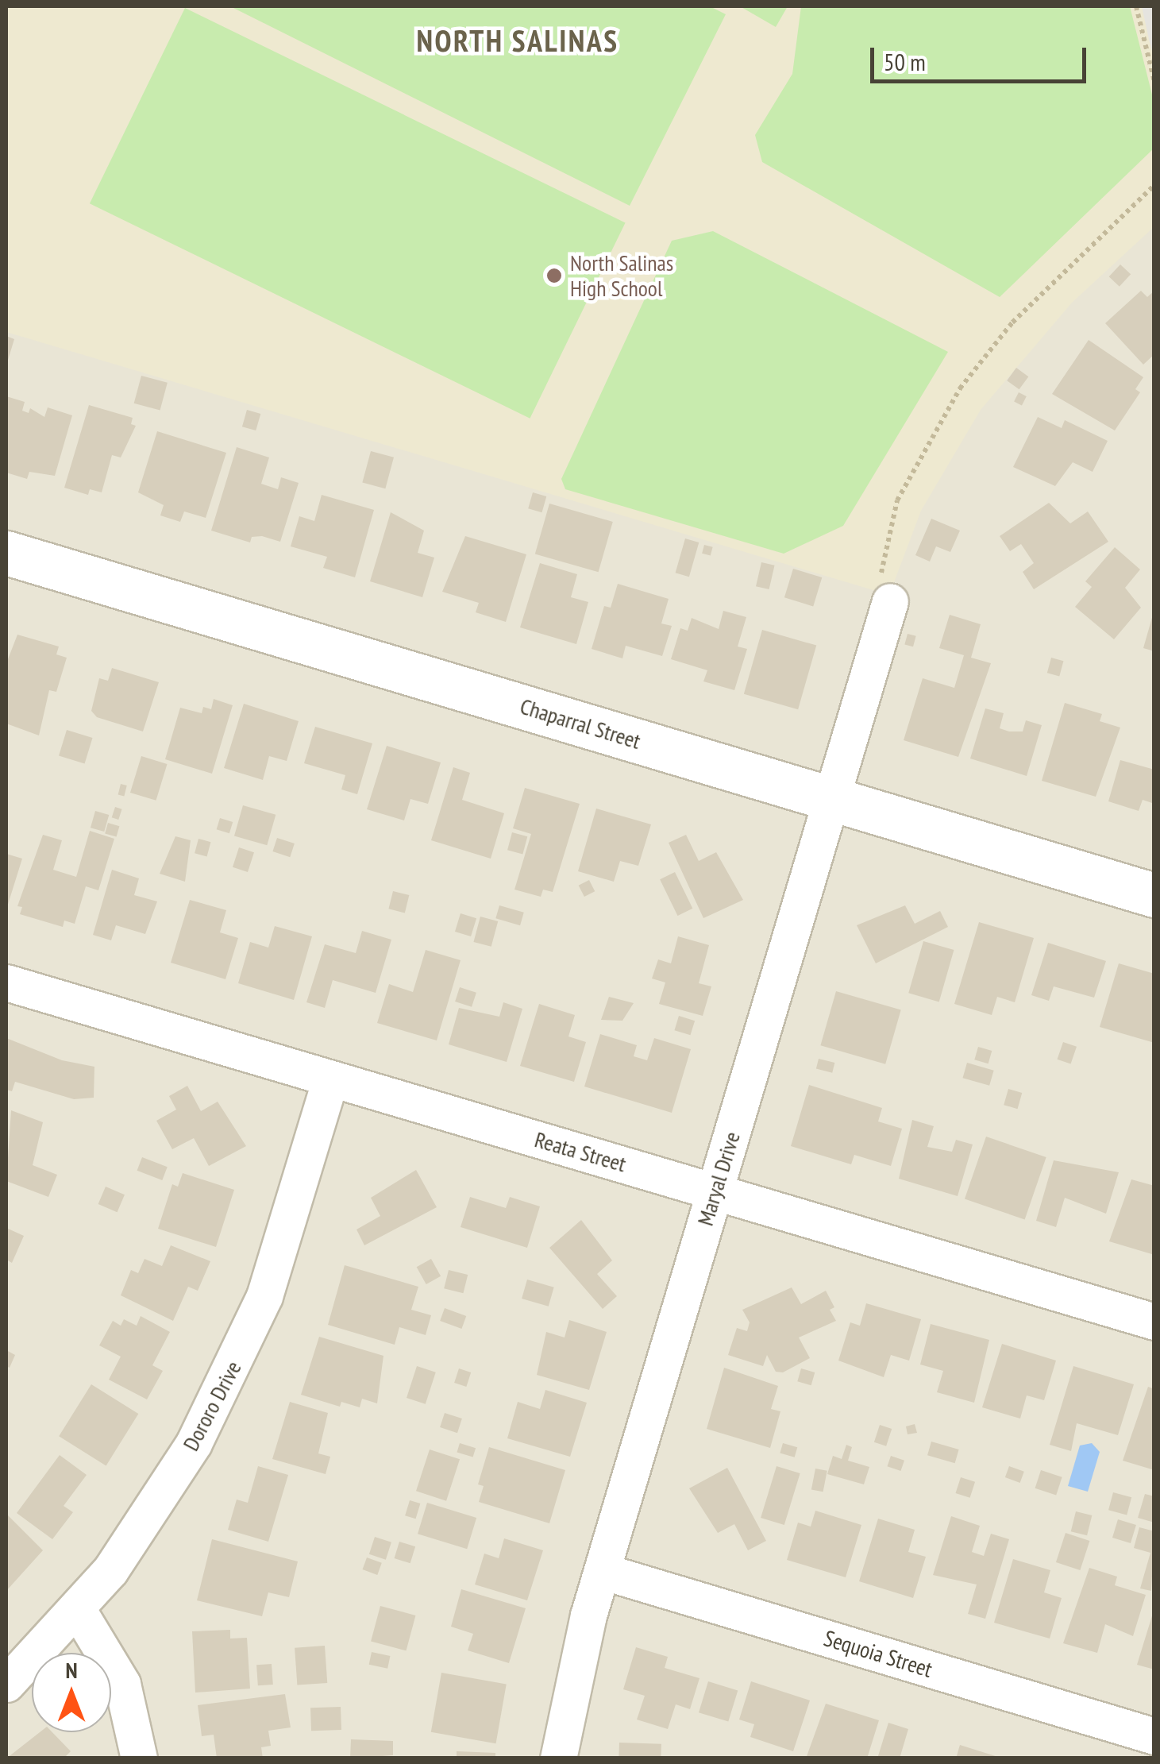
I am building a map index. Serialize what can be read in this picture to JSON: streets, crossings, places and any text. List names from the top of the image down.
{
  "streets": {
    "street": [
      "Chaparral Street",
      "Reata Street",
      "Maryal Drive",
      "Dororo Drive",
      "Sequoia Street"
    ]
  },
  "crossings": [
    ["Chaparral Street", "Maryal Drive"],
    ["Reata Street", "Maryal Drive"],
    ["Reata Street", "Dororo Drive"],
    ["Maryal Drive", "Sequoia Street"]
  ],
  "districts": ["NORTH SALINAS"],
  "places": ["North Salinas High School"],
  "scale_bar": "50 m",
  "north": "top"
}
